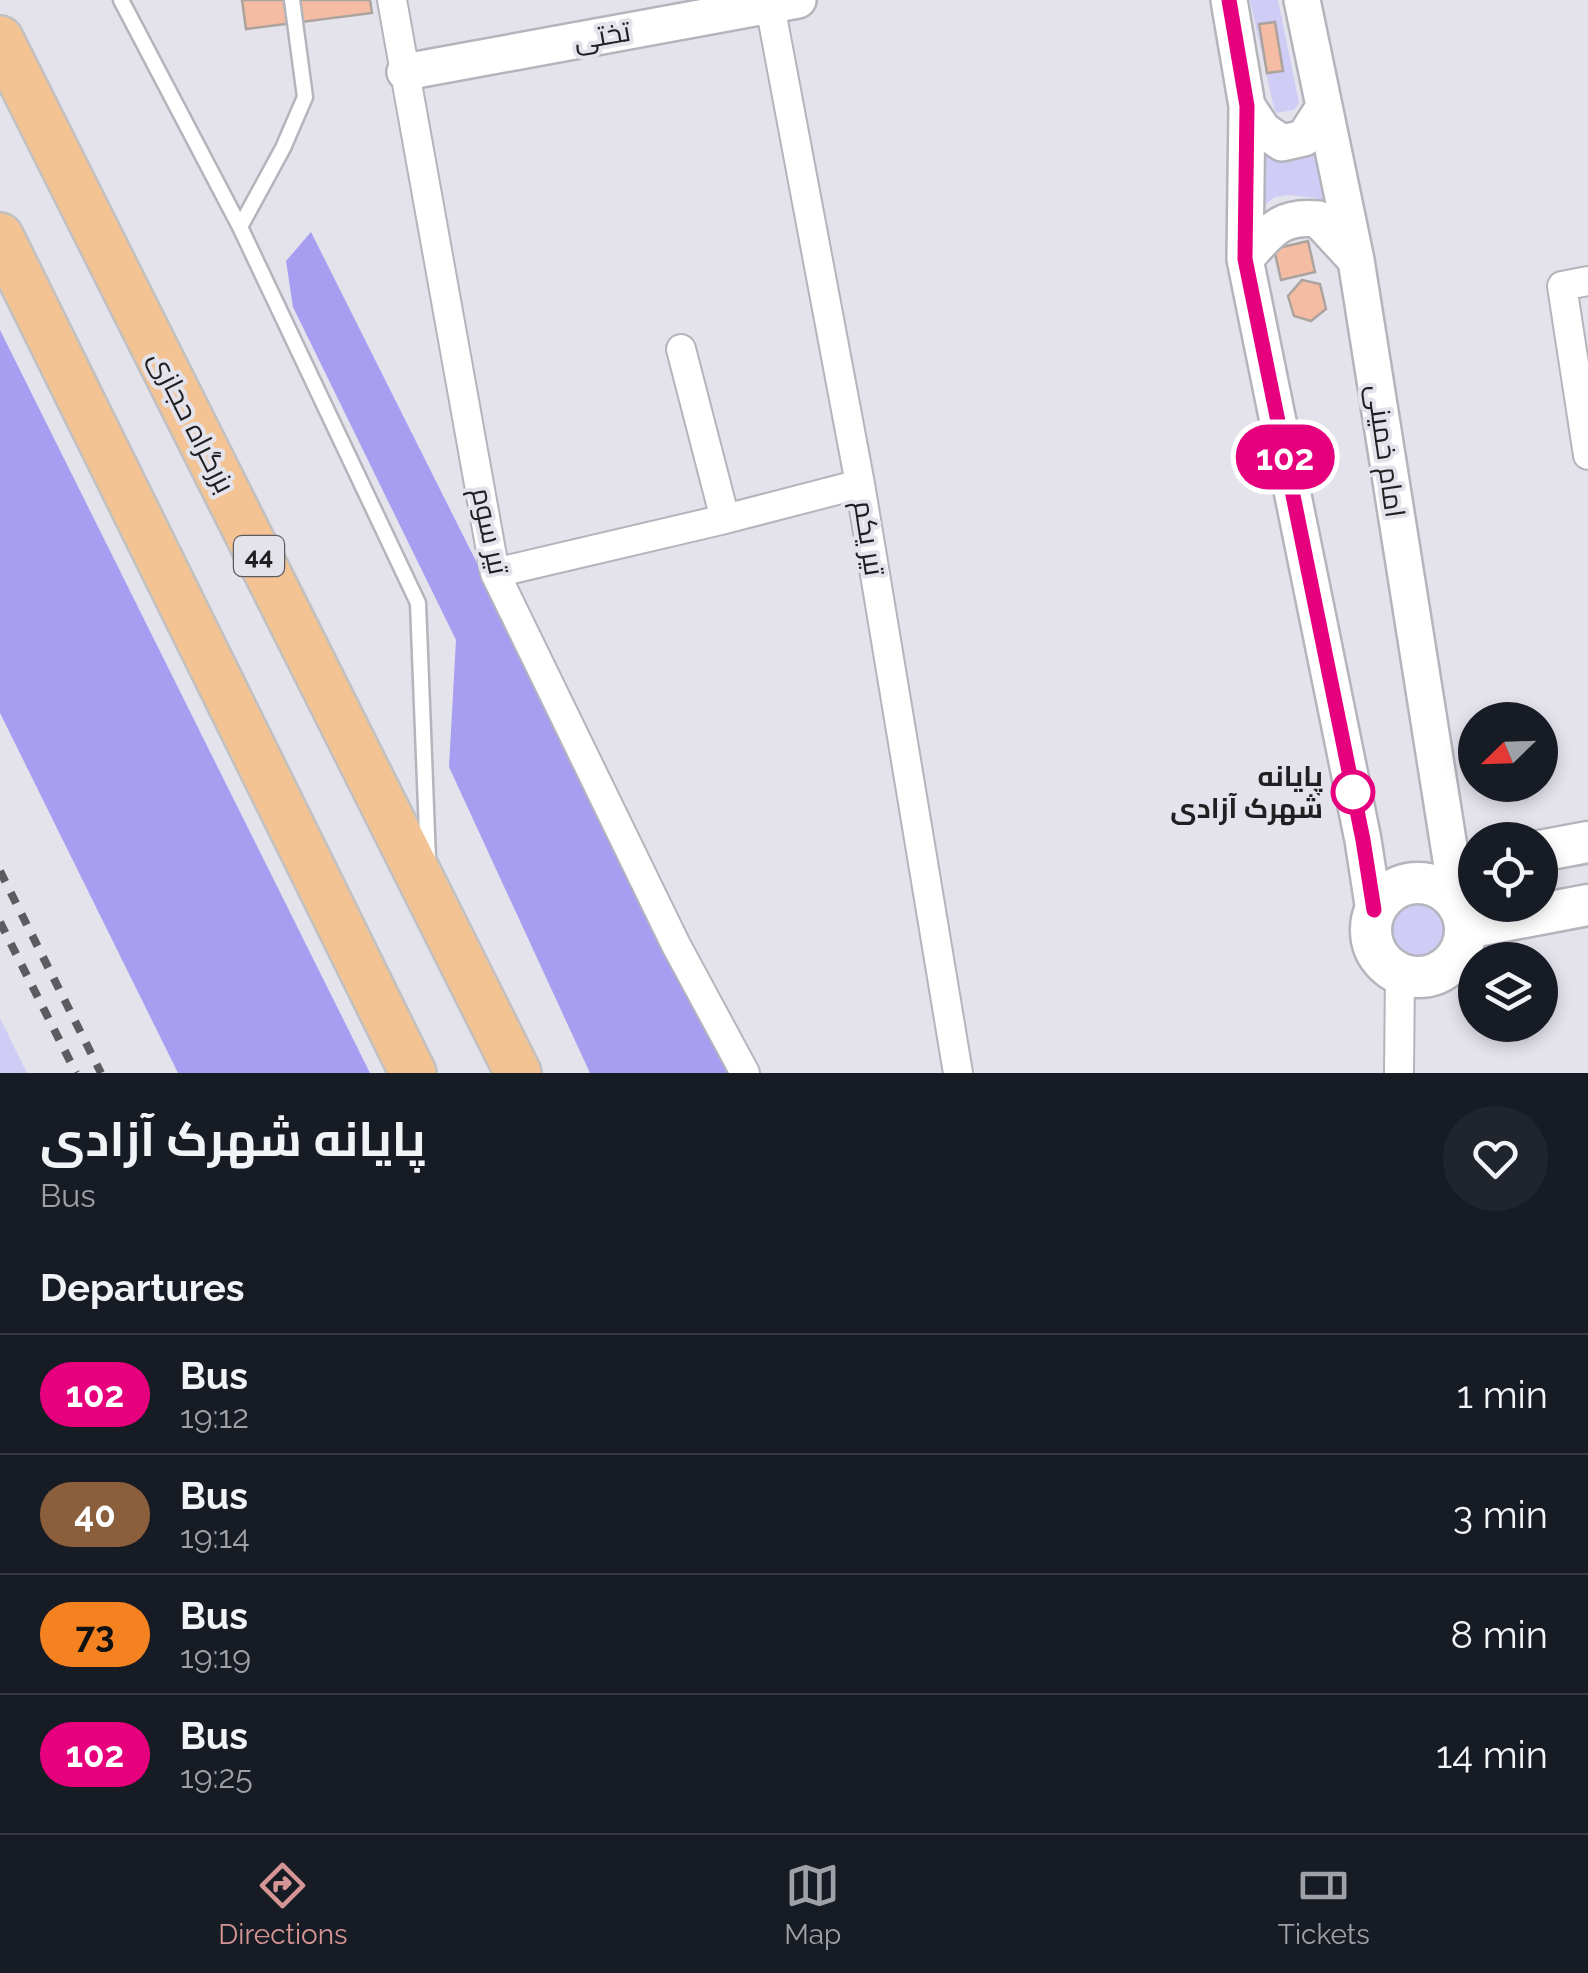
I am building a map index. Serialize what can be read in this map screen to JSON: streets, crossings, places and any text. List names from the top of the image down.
{
  "streets": {
    "highway": ["بزرگراه حجازی", "44"],
    "street": [
      "تختی",
      "امام خمینی",
      "تیر سوم",
      "تیر یکم"
    ]
  },
  "crossings": [
    ["تختی", "تیر سوم"],
    ["تختی", "تیر یکم"]
  ],
  "places": ["پایانه شهرک آزادی"],
  "lines": ["bus line 102"],
  "north": "bottom left",
  "page": {
    "on_map": "102",
    "heading": [
      ["پایانه شهرک آزادی", "Bus"],
      "Departures"
    ],
    "list": [
      {
        "mark": "102",
        "name": "Bus",
        "note": "19:12",
        "value": "1 min"
      },
      {
        "mark": "40",
        "name": "Bus",
        "note": "19:14",
        "value": "3 min"
      },
      {
        "mark": "73",
        "name": "Bus",
        "note": "19:19",
        "value": "8 min"
      },
      {
        "mark": "102",
        "name": "Bus",
        "note": "19:25",
        "value": "14 min"
      }
    ],
    "tabs": ["Directions", "Map", "Tickets"]
  }
}
